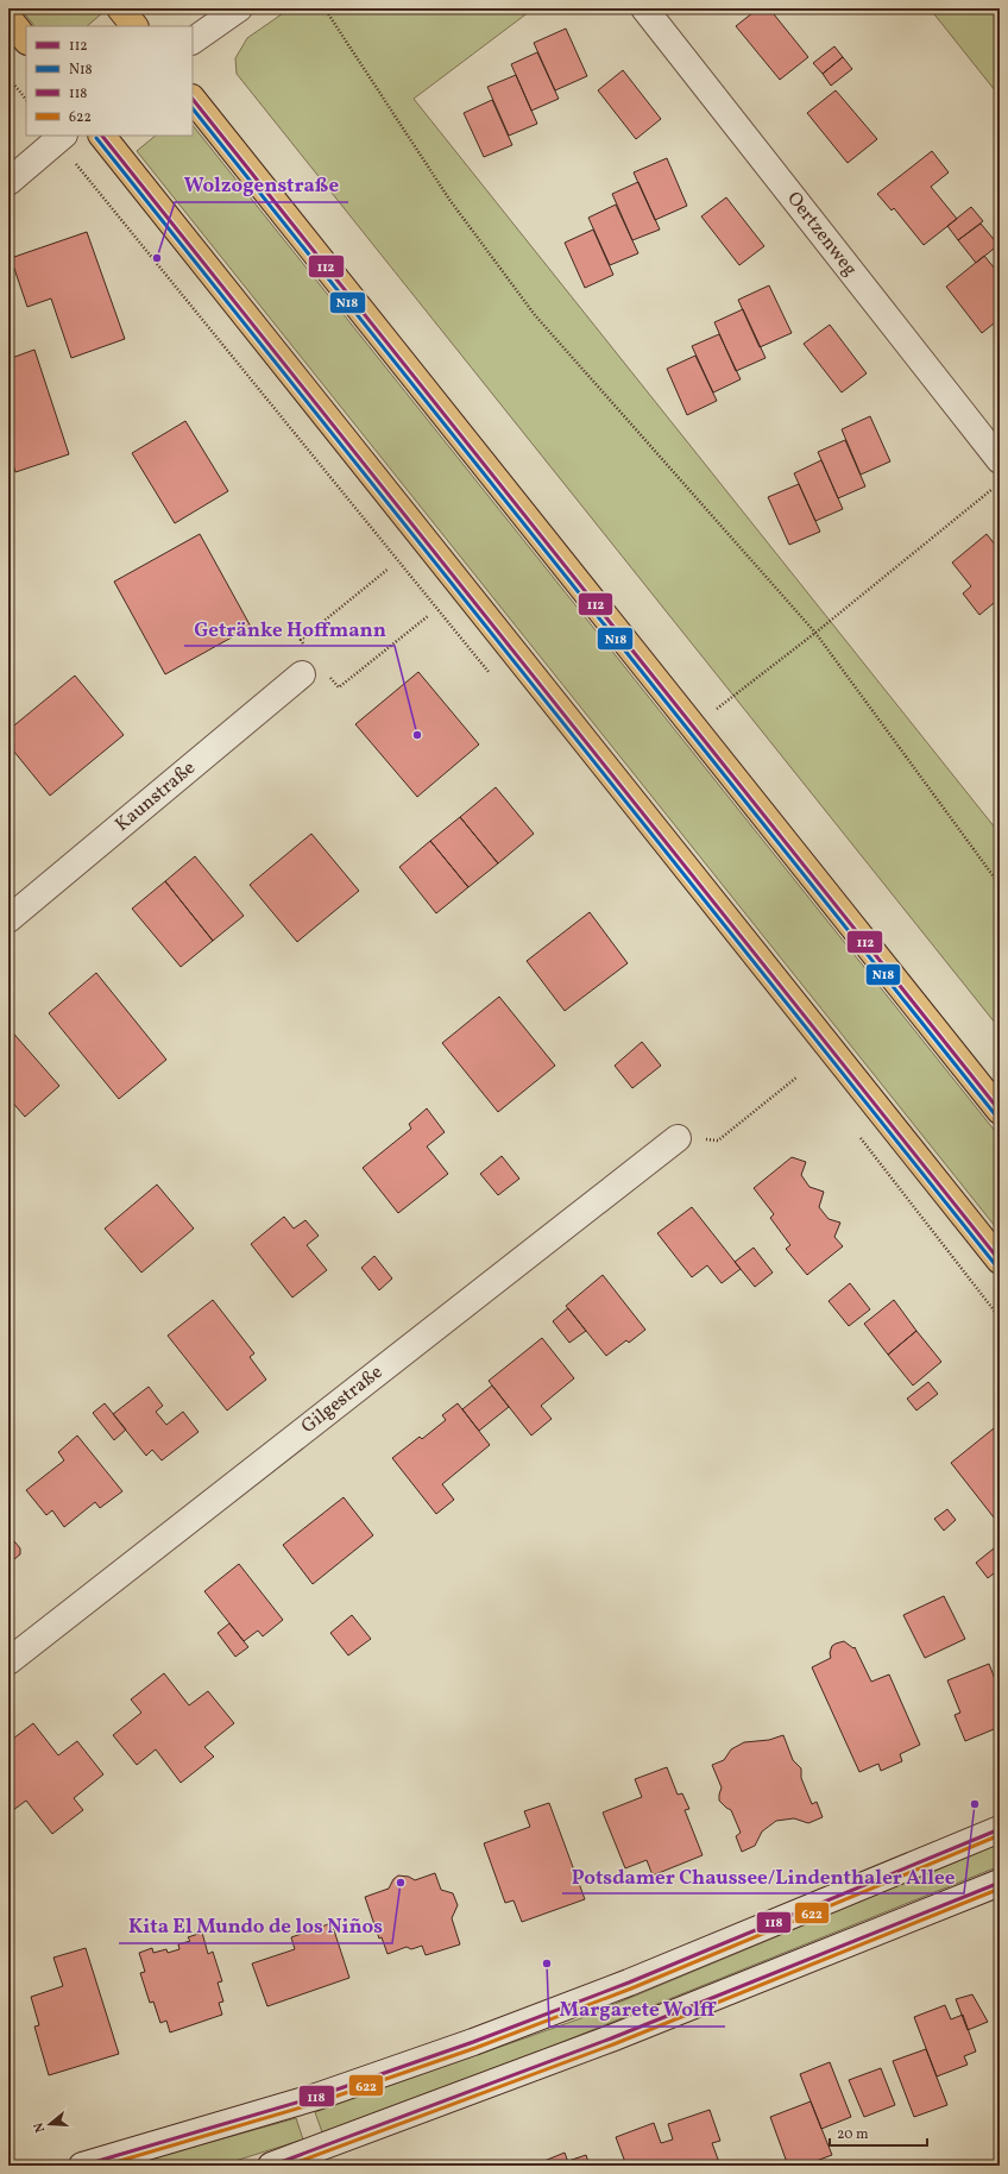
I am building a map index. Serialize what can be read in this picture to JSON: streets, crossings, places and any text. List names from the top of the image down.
{
  "streets": {
    "street": ["Oertzenweg", "Kaunstraße", "Gilgestraße"]
  },
  "places": [
    "Wolzogenstraße",
    "Getränke Hoffmann",
    "Potsdamer Chaussee/Lindenthaler Allee",
    "Kita El Mundo de los Niños",
    "Margarete Wolff"
  ],
  "lines": [
    "transit line 112",
    "transit line N18",
    "transit line 118",
    "transit line 622"
  ],
  "legend": [
    "112",
    "N18",
    "118",
    "622"
  ],
  "scale_bar": "20 m",
  "north": "left"
}
